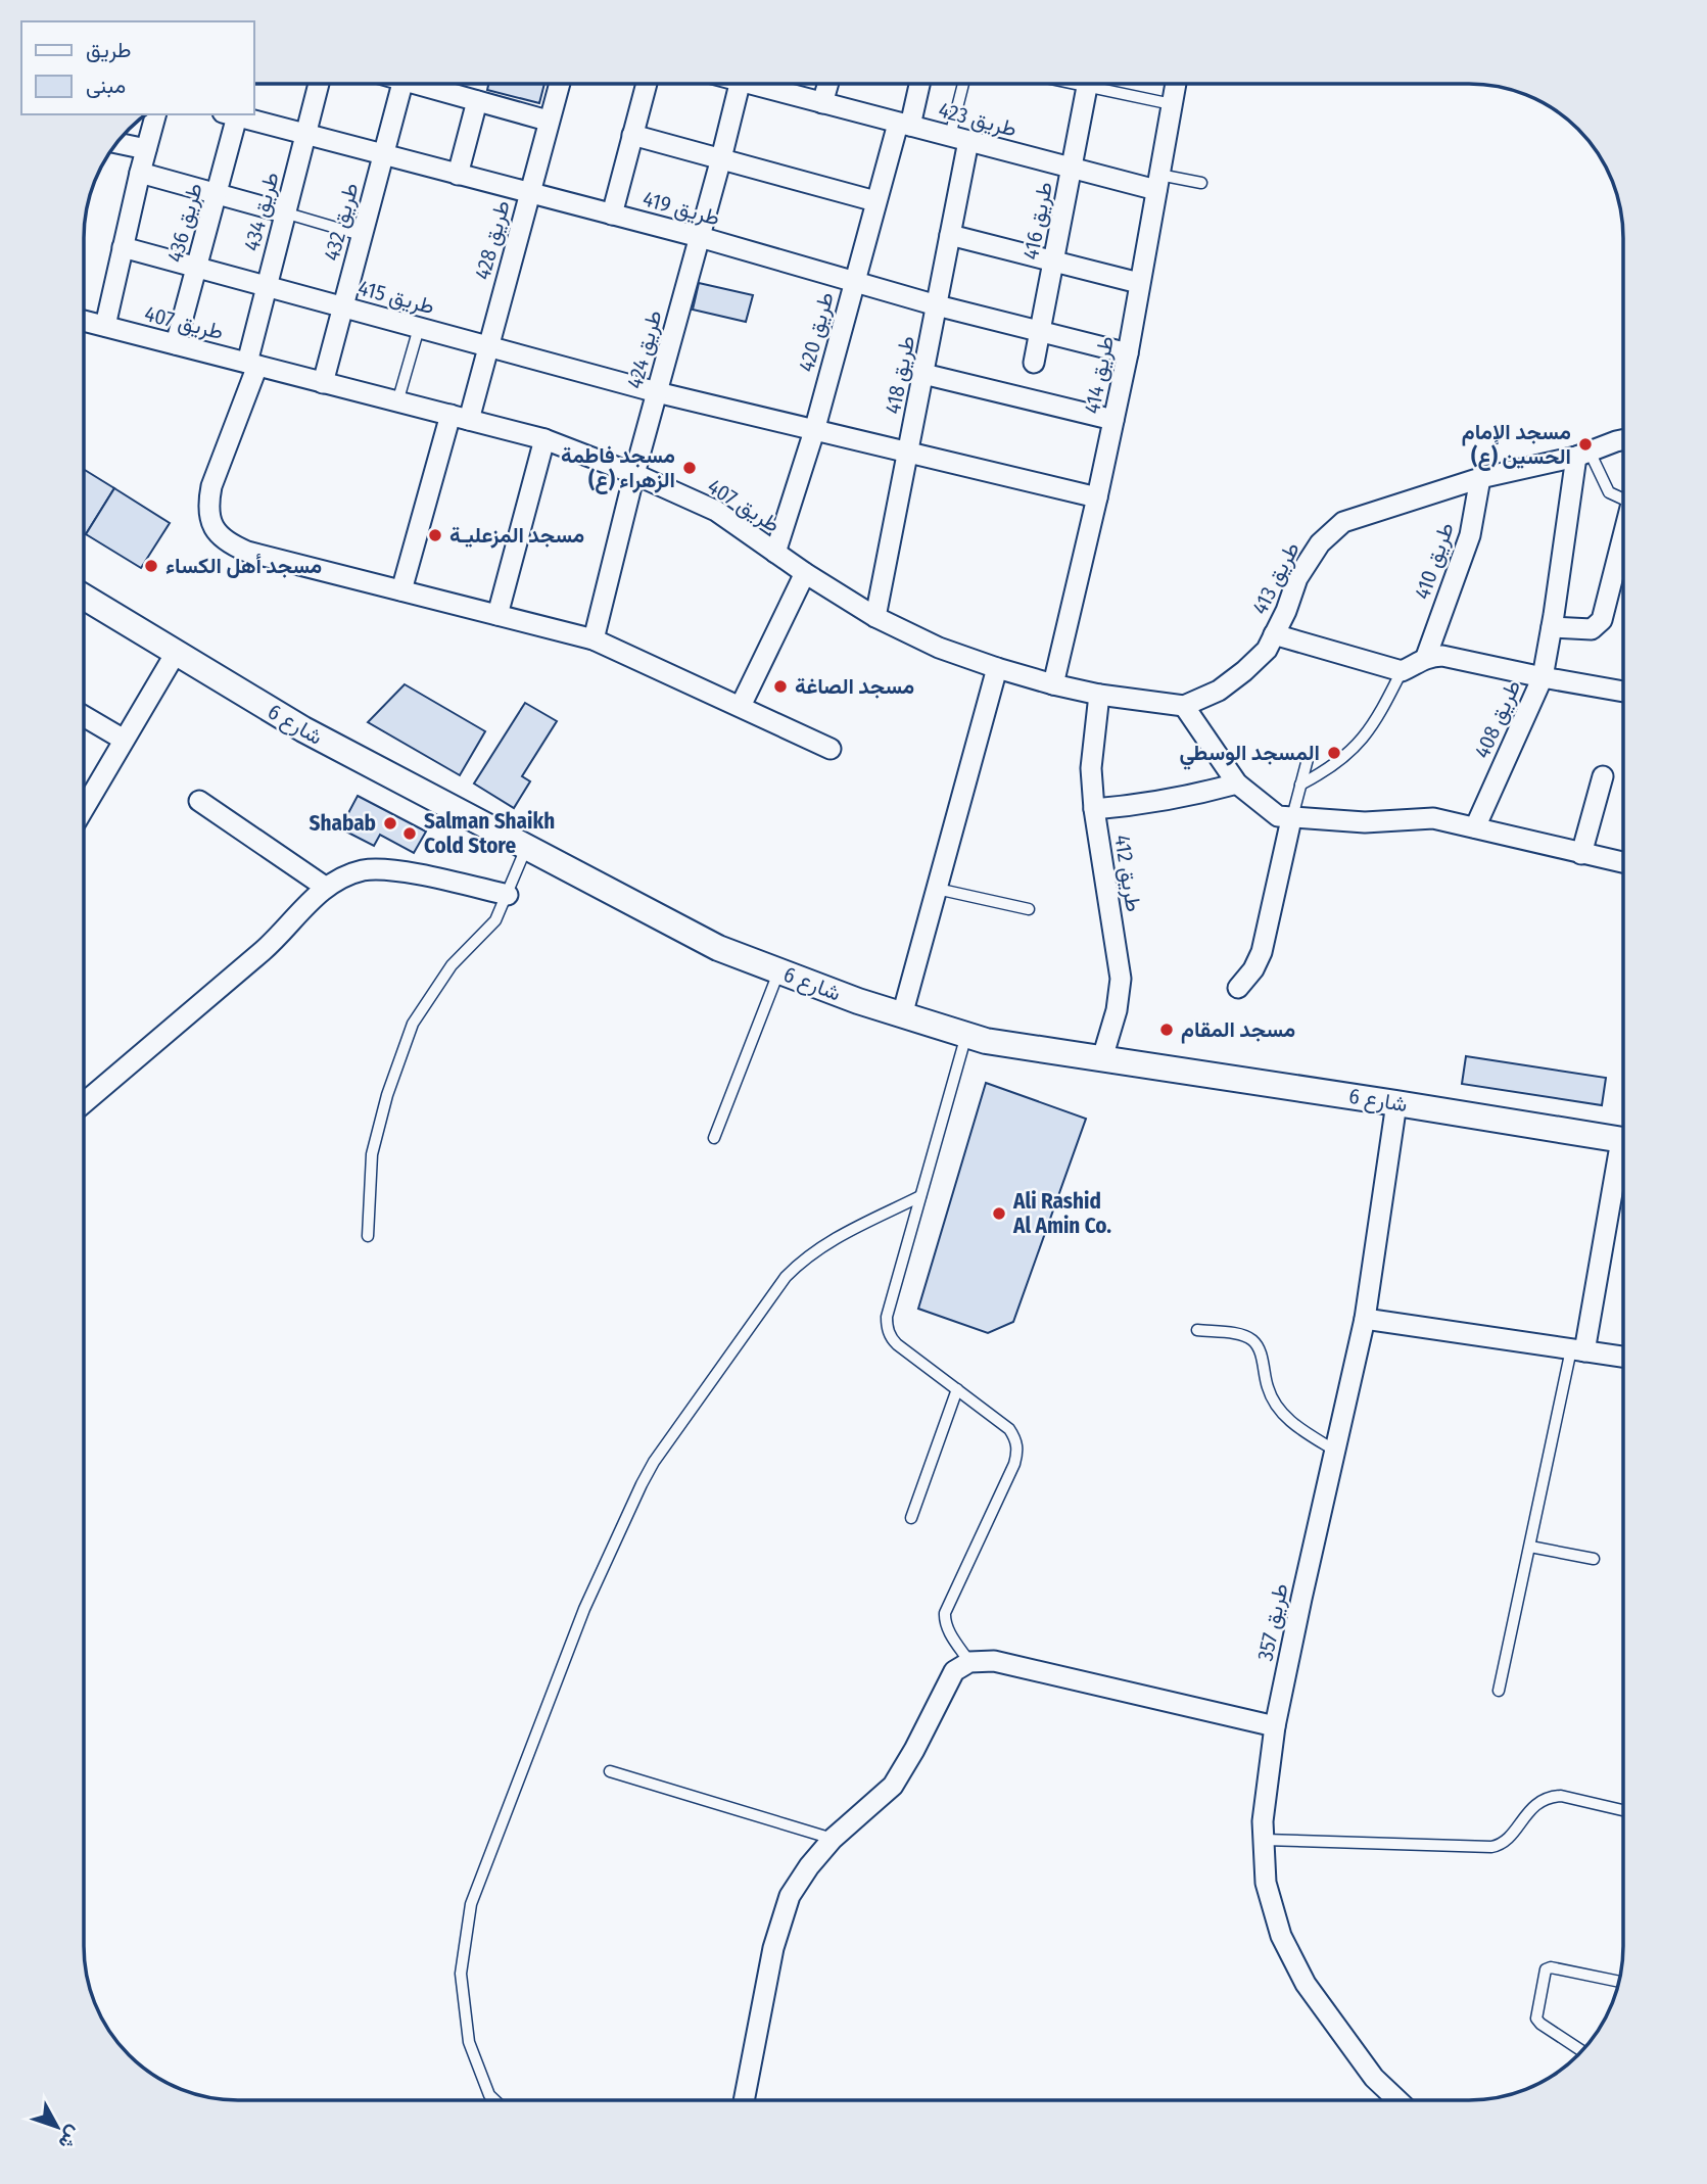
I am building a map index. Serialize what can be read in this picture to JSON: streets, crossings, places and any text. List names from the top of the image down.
{
  "streets": {
    "street": [
      "طريق 423",
      "طريق 419",
      "طريق 434",
      "طريق 416",
      "طريق 432",
      "طريق 436",
      "طريق 428",
      "طريق 415",
      "طريق 407",
      "طريق 420",
      "طريق 424",
      "طريق 418",
      "طريق 414",
      "طريق 410",
      "طريق 413",
      "طريق 408",
      "شارع 6",
      "طريق 412",
      "طريق 357"
    ]
  },
  "crossings": [
    ["طريق 423", "طريق 416"],
    ["طريق 423", "طريق 420"],
    ["طريق 423", "طريق 418"],
    ["طريق 423", "طريق 414"],
    ["طريق 419", "طريق 434"],
    ["طريق 419", "طريق 416"],
    ["طريق 419", "طريق 432"],
    ["طريق 419", "طريق 428"],
    ["طريق 419", "طريق 420"],
    ["طريق 419", "طريق 424"],
    ["طريق 419", "طريق 418"],
    ["طريق 419", "طريق 414"],
    ["طريق 434", "طريق 415"],
    ["طريق 434", "طريق 407"],
    ["طريق 434", "طريق 424"],
    ["طريق 432", "طريق 415"],
    ["طريق 432", "طريق 407"],
    ["طريق 436", "طريق 415"],
    ["طريق 436", "طريق 407"],
    ["طريق 428", "طريق 415"],
    ["طريق 428", "طريق 407"],
    ["طريق 415", "طريق 420"],
    ["طريق 415", "طريق 424"],
    ["طريق 415", "طريق 418"],
    ["طريق 415", "طريق 414"],
    ["طريق 407", "طريق 420"],
    ["طريق 407", "طريق 424"],
    ["طريق 407", "طريق 418"],
    ["طريق 407", "طريق 414"],
    ["طريق 410", "طريق 413"],
    ["طريق 413", "طريق 408"],
    ["شارع 6", "طريق 412"],
    ["شارع 6", "طريق 357"]
  ],
  "places": [
    "مسجد الإمام الحسين (ع)",
    "مسجد فاطمة الزهراء (ع)",
    "مسجد المزعليـة",
    "مسجد أهل الكساء",
    "مسجد الصاغة",
    "المسجد الوسطي",
    "Shabab",
    "Salman Shaikh Cold Store",
    "مسجد المقام",
    "Ali Rashid Al Amin Co."
  ],
  "legend": ["طريق", "مبنى"],
  "north": "bottom right"
}
